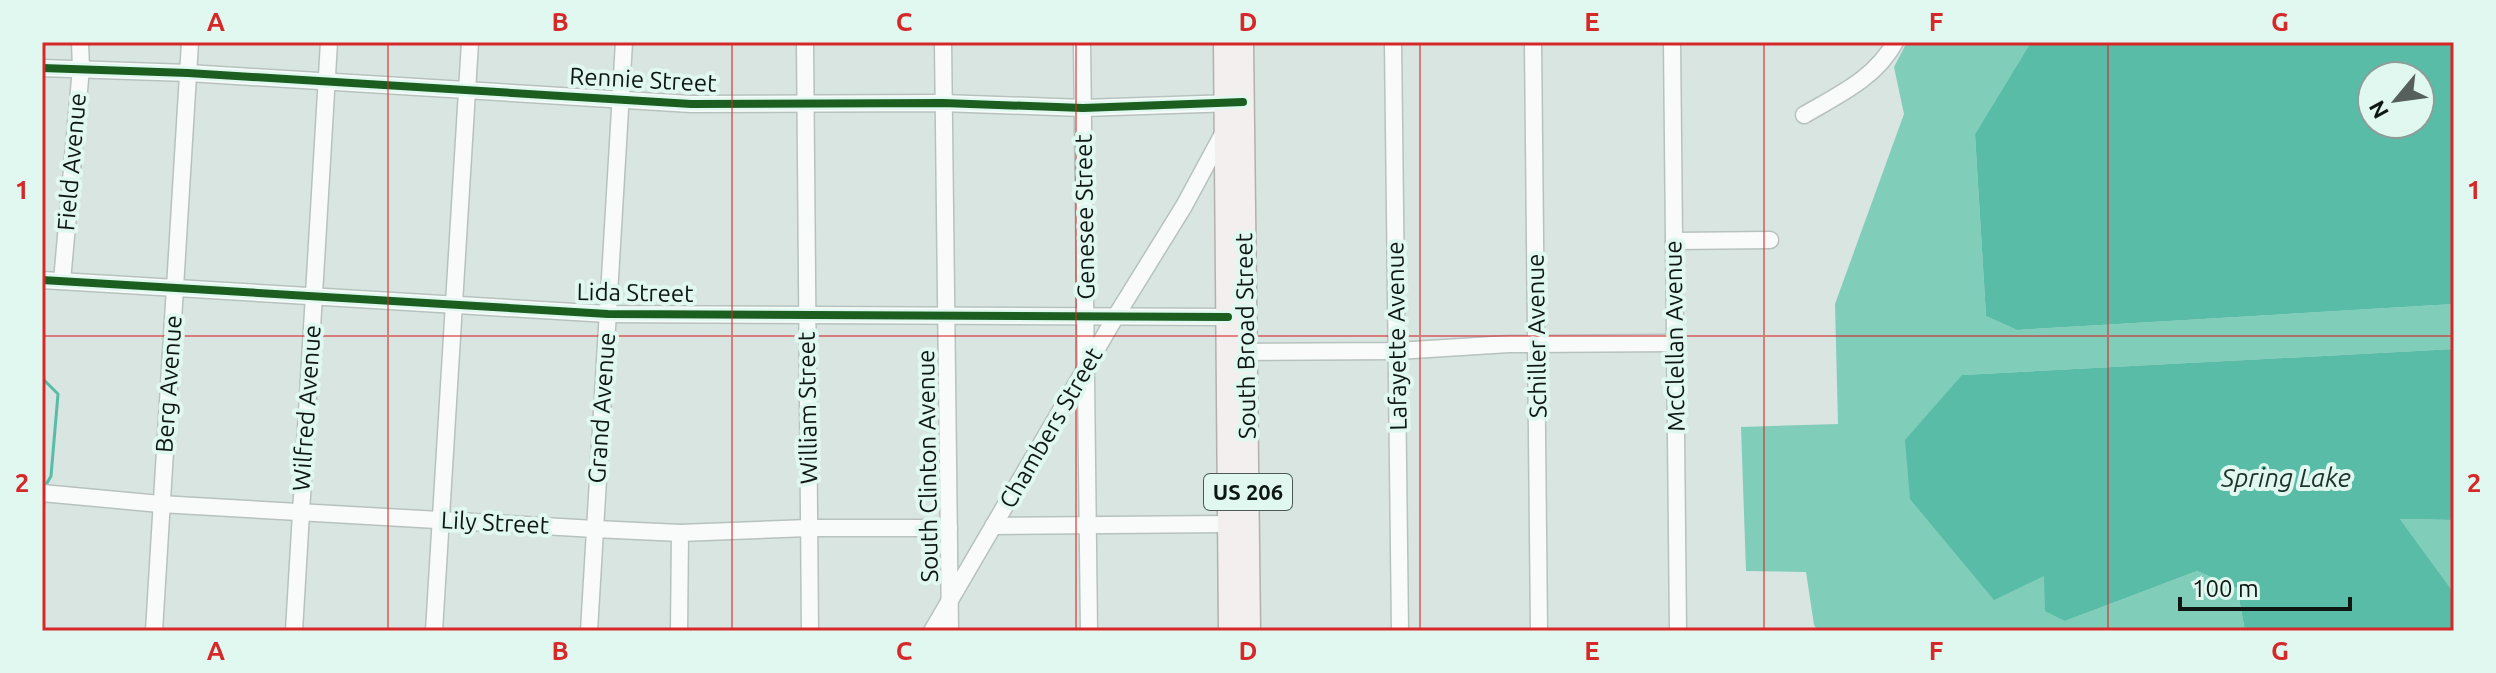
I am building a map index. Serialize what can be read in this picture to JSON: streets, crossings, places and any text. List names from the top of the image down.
{
  "streets": {
    "main road": ["South Broad Street", "US 206"],
    "street": [
      "Rennie Street",
      "Field Avenue",
      "Genesee Street",
      "Lida Street",
      "Lafayette Avenue",
      "Schiller Avenue",
      "McClellan Avenue",
      "Berg Avenue",
      "Wilfred Avenue",
      "Grand Avenue",
      "William Street",
      "Chambers Street",
      "South Clinton Avenue",
      "Lily Street"
    ]
  },
  "crossings": [
    ["Rennie Street", "Field Avenue"],
    ["Rennie Street", "Genesee Street"],
    ["Rennie Street", "South Broad Street"],
    ["Rennie Street", "Berg Avenue"],
    ["Rennie Street", "Wilfred Avenue"],
    ["Rennie Street", "Grand Avenue"],
    ["Rennie Street", "William Street"],
    ["Rennie Street", "South Clinton Avenue"],
    ["Field Avenue", "Lida Street"],
    ["Genesee Street", "Lida Street"],
    ["Genesee Street", "Chambers Street"],
    ["Lida Street", "South Broad Street"],
    ["Lida Street", "Berg Avenue"],
    ["Lida Street", "Wilfred Avenue"],
    ["Lida Street", "Grand Avenue"],
    ["Lida Street", "William Street"],
    ["Lida Street", "Chambers Street"],
    ["Lida Street", "South Clinton Avenue"],
    ["South Broad Street", "Chambers Street"],
    ["Berg Avenue", "Lily Street"],
    ["Wilfred Avenue", "Lily Street"],
    ["Grand Avenue", "Lily Street"],
    ["William Street", "Lily Street"],
    ["Chambers Street", "South Clinton Avenue"],
    ["South Clinton Avenue", "Lily Street"]
  ],
  "water": ["Spring Lake"],
  "scale_bar": "100 m",
  "north": "bottom left",
  "grid": {
    "columns": [
      "A",
      "B",
      "C",
      "D",
      "E",
      "F",
      "G"
    ],
    "rows": ["1", "2"]
  }
}
